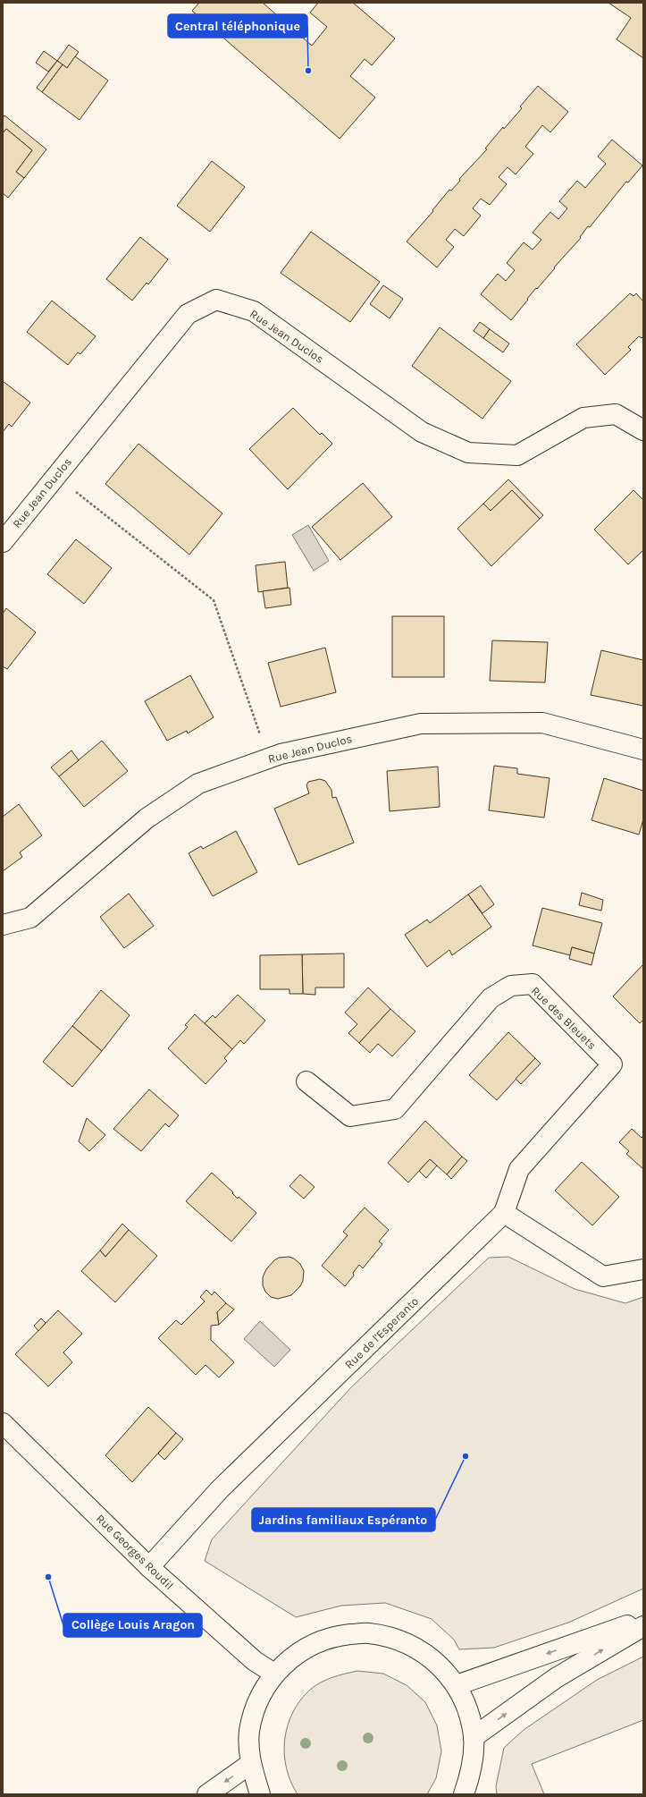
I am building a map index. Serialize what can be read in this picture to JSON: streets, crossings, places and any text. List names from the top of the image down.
{
  "streets": {
    "street": [
      "Rue Jean Duclos",
      "Rue des Bleuets",
      "Rue de l'Esperanto",
      "Rue Georges Roudil"
    ]
  },
  "crossings": [
    ["Rue des Bleuets", "Rue de l'Esperanto"],
    ["Rue de l'Esperanto", "Rue Georges Roudil"]
  ],
  "places": ["Central téléphonique", "Jardins familiaux Espéranto", "Collège Louis Aragon"]
}
